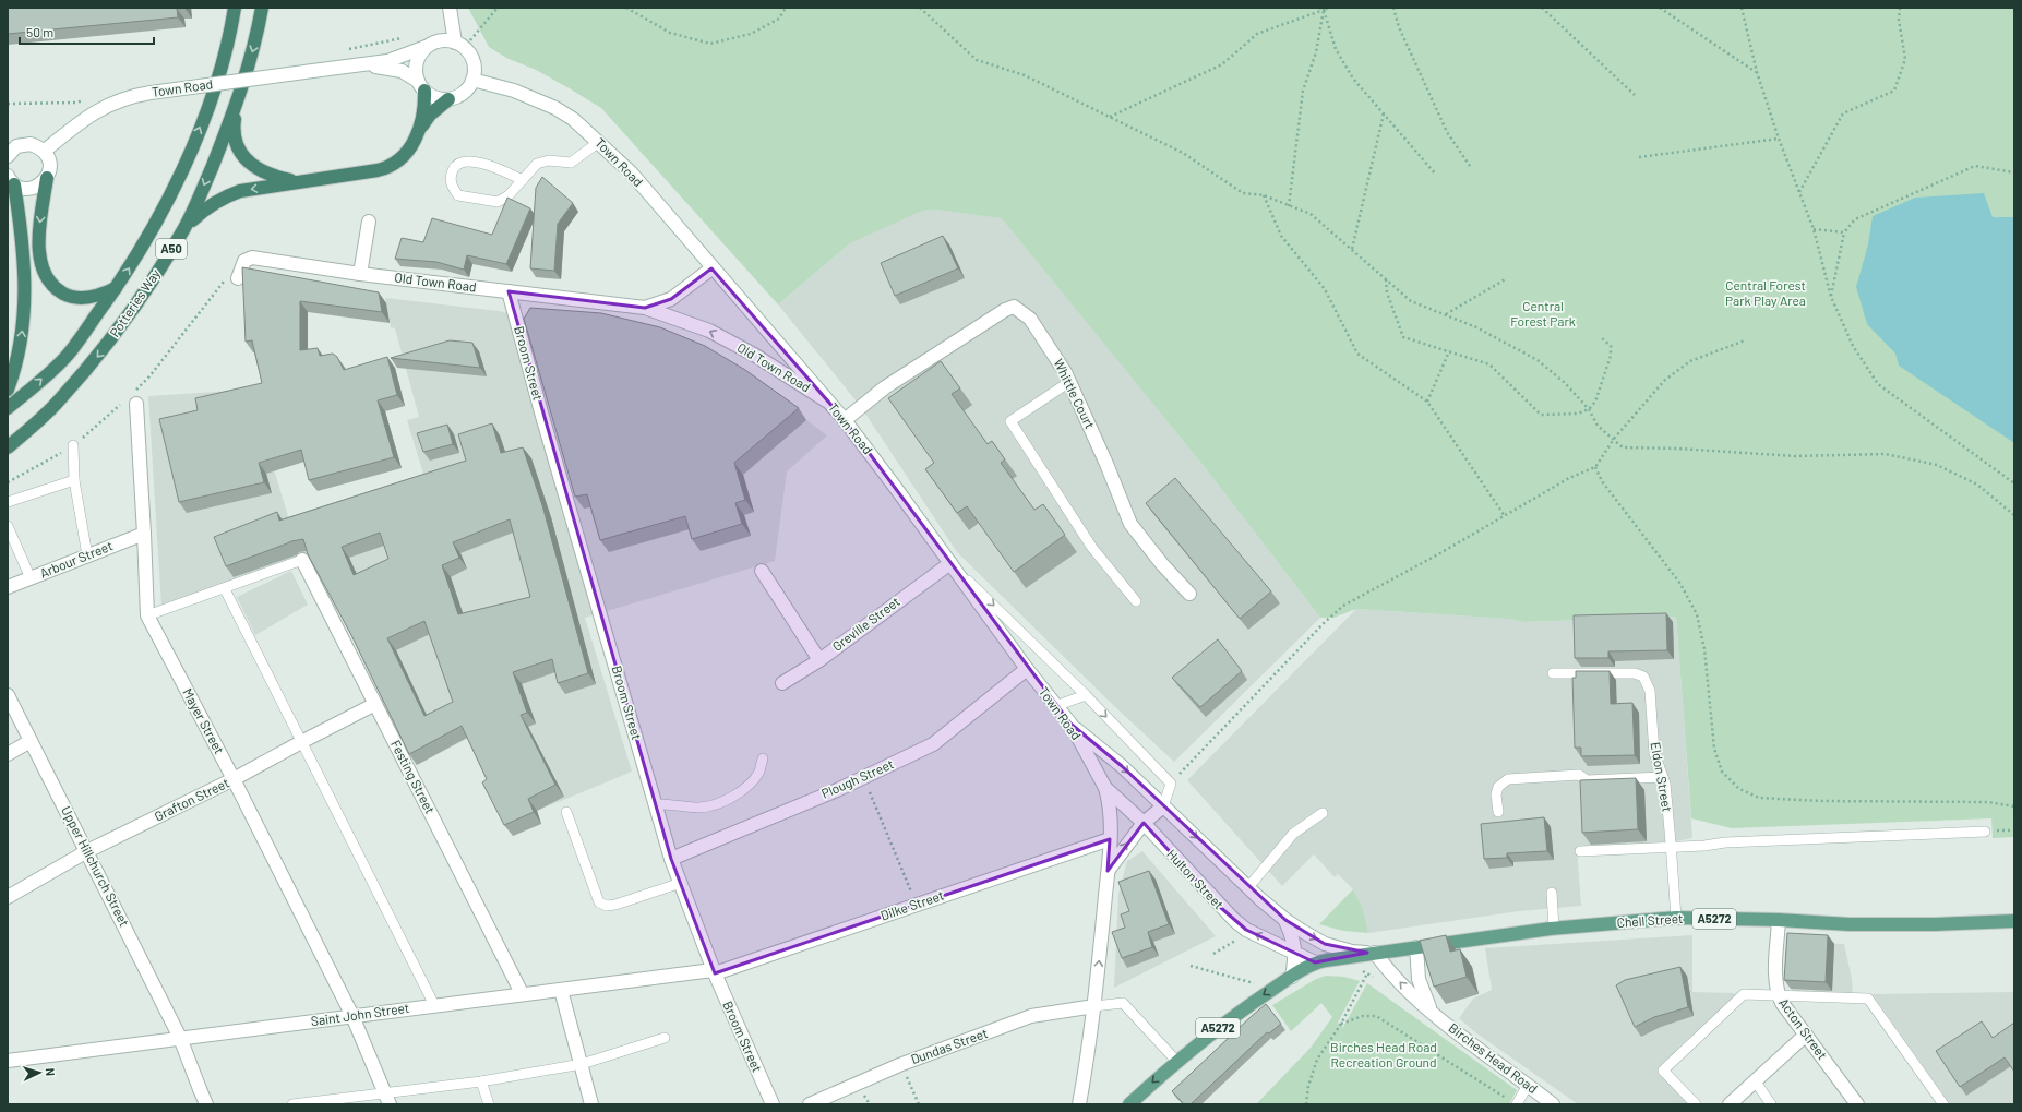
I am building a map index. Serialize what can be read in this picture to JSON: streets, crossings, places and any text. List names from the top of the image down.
{
  "streets": {
    "highway": ["A50", "Potteries Way"],
    "main road": ["A5272", "Chell Street"],
    "street": [
      "Town Road",
      "Old Town Road",
      "Broom Street",
      "Whittle Court",
      "Arbour Street",
      "Greville Street",
      "Mayer Street",
      "Festing Street",
      "Plough Street",
      "Grafton Street",
      "Upper Hillchurch Street",
      "Hulton Street",
      "Dilke Street",
      "Saint John Street",
      "Acton Street",
      "Dundas Street",
      "Birches Head Road"
    ],
    "lane": ["Eldon Street"]
  },
  "crossings": [
    ["Town Road", "Old Town Road"],
    ["Town Road", "Whittle Court"],
    ["Town Road", "Greville Street"],
    ["Town Road", "Plough Street"],
    ["Town Road", "Hulton Street"],
    ["Town Road", "Dilke Street"],
    ["Town Road", "Dundas Street"],
    ["Old Town Road", "Broom Street"],
    ["Broom Street", "Plough Street"],
    ["Broom Street", "Dilke Street"],
    ["Broom Street", "Saint John Street"],
    ["Arbour Street", "Mayer Street"],
    ["Mayer Street", "Grafton Street"],
    ["Mayer Street", "Saint John Street"],
    ["Festing Street", "Grafton Street"],
    ["Festing Street", "Saint John Street"],
    ["Eldon Street", "Chell Street"],
    ["Grafton Street", "Upper Hillchurch Street"],
    ["Upper Hillchurch Street", "Saint John Street"],
    ["Hulton Street", "A5272"],
    ["Hulton Street", "Chell Street"],
    ["Dilke Street", "Saint John Street"],
    ["A5272", "Chell Street"],
    ["Chell Street", "Acton Street"],
    ["Chell Street", "Birches Head Road"]
  ],
  "one_way": ["Birches Head Road"],
  "parks": ["Central Forest Park Play Area", "Central Forest Park", "Birches Head Road Recreation Ground"],
  "scale_bar": "50 m",
  "north": "right"
}
